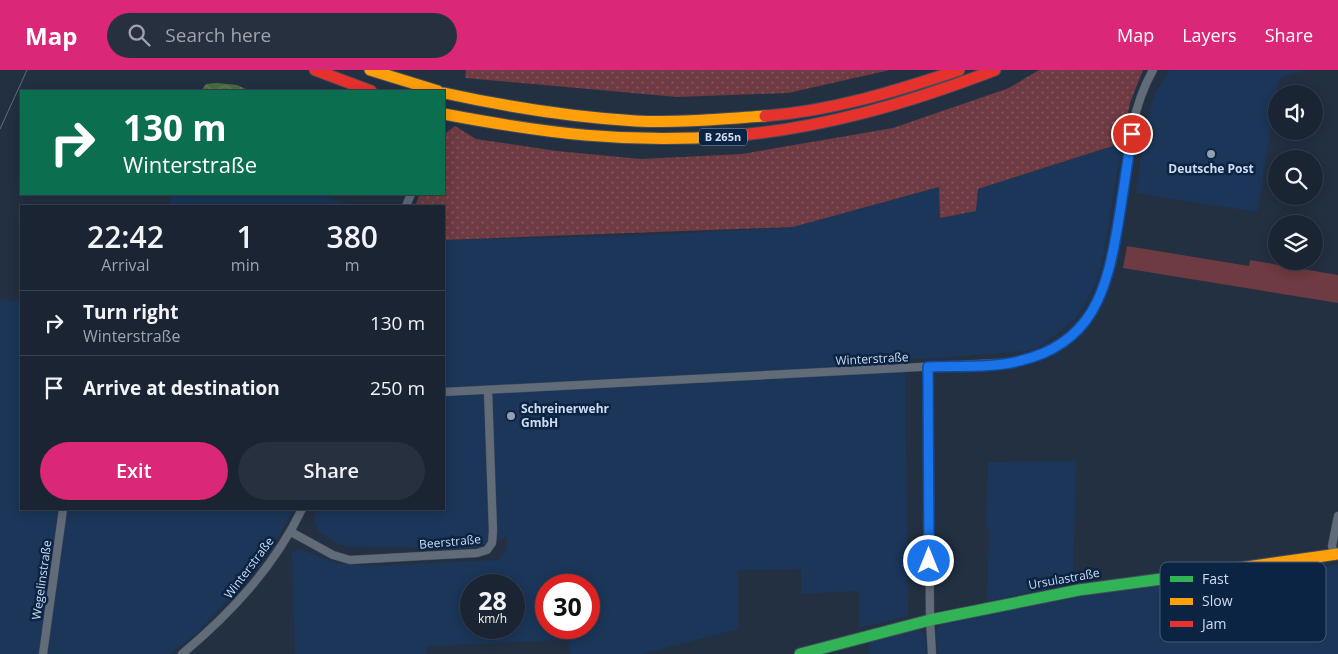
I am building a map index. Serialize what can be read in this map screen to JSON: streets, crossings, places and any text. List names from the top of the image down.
{
  "streets": {
    "main road": ["B 265n", "Ursulastraße"],
    "street": ["Winterstraße", "Beerstraße", "Wegelinstraße"]
  },
  "crossings": [
    ["Winterstraße", "Beerstraße"]
  ],
  "places": ["Deutsche Post", "Schreinerwehr GmbH"],
  "legend": ["Fast", "Slow", "Jam"],
  "page": {
    "header": "Map",
    "search": "Search here",
    "nav": ["Map", "Layers", "Share"],
    "turn": ["130 m", "Winterstraße"],
    "eta": [
      "22:42",
      "Arrival",
      "1",
      "min",
      "380",
      "m"
    ],
    "list": [
      {
        "name": "Turn right",
        "note": "Winterstraße",
        "value": "130 m"
      },
      {
        "name": "Arrive at destination",
        "value": "250 m"
      }
    ],
    "buttons": ["Exit", "Share"],
    "speed": "28 km/h",
    "limit": "30"
  }
}
